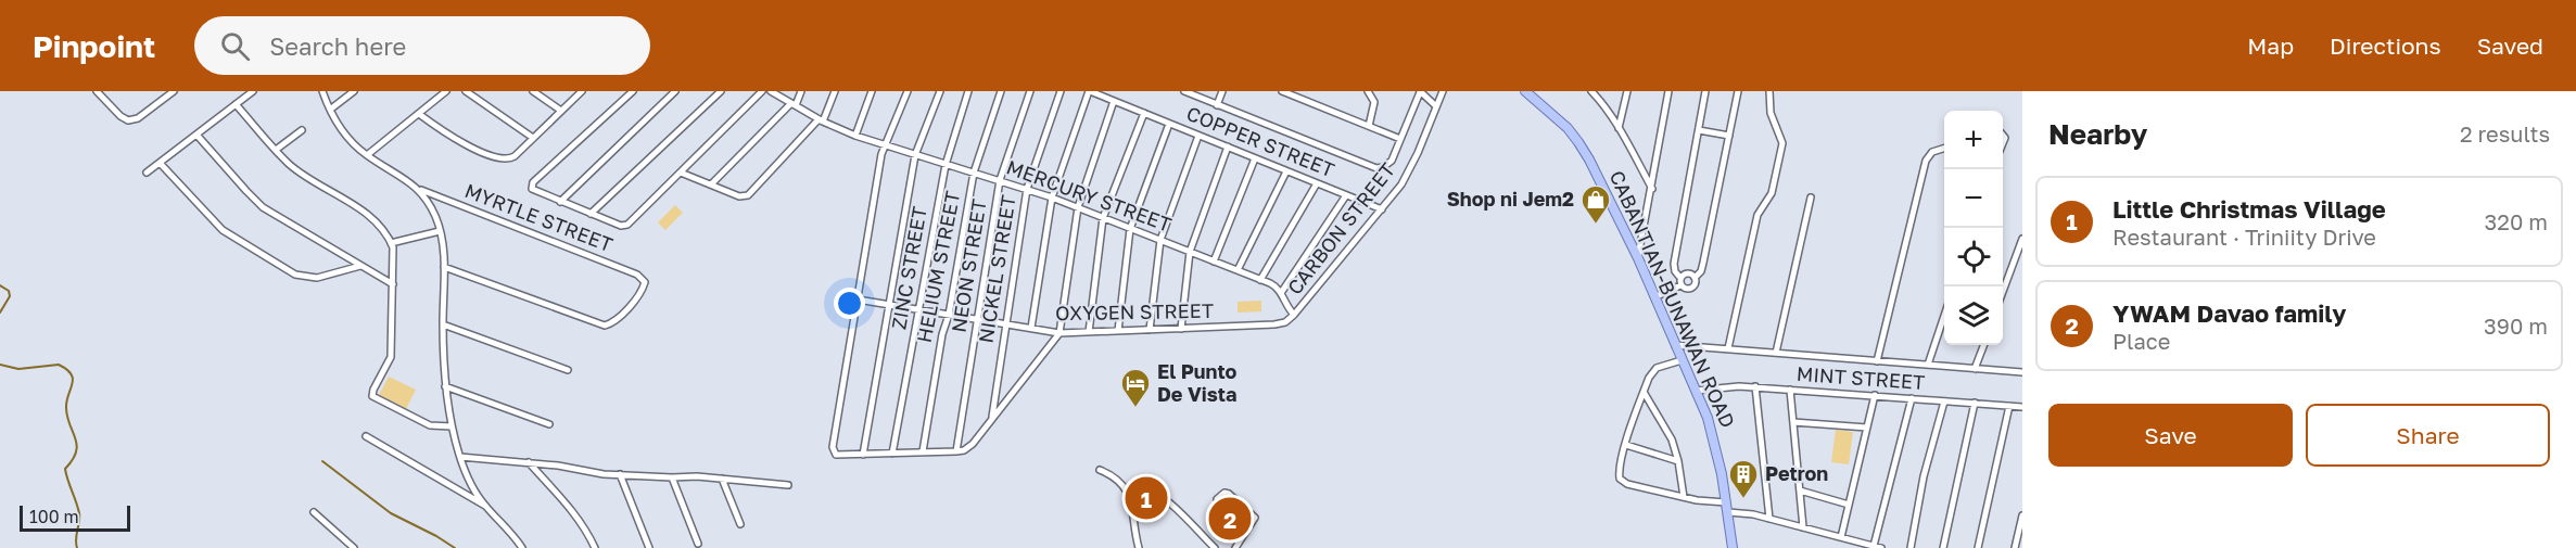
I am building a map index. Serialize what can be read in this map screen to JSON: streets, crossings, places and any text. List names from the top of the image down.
{
  "streets": {
    "main road": ["CABANTIAN-BUNAWAN ROAD"],
    "street": [
      "COPPER STREET",
      "MERCURY STREET",
      "MYRTLE STREET",
      "CARBON STREET",
      "NEON STREET",
      "HELIUM STREET",
      "ZINC STREET",
      "NICKEL STREET",
      "OXYGEN STREET",
      "MINT STREET"
    ]
  },
  "crossings": [
    ["COPPER STREET", "CARBON STREET"],
    ["MERCURY STREET", "CARBON STREET"],
    ["MERCURY STREET", "NEON STREET"],
    ["MERCURY STREET", "HELIUM STREET"],
    ["MERCURY STREET", "ZINC STREET"],
    ["MERCURY STREET", "NICKEL STREET"],
    ["MERCURY STREET", "OXYGEN STREET"],
    ["CARBON STREET", "OXYGEN STREET"],
    ["NEON STREET", "OXYGEN STREET"],
    ["HELIUM STREET", "OXYGEN STREET"],
    ["ZINC STREET", "OXYGEN STREET"],
    ["NICKEL STREET", "OXYGEN STREET"],
    ["CABANTIAN-BUNAWAN ROAD", "MINT STREET"]
  ],
  "places": {
    "shop": ["Shop ni Jem2"],
    "hotel": ["El Punto De Vista"],
    "building": ["Petron"]
  },
  "scale_bar": "100 m",
  "page": {
    "header": "Pinpoint",
    "search": "Search here",
    "nav": ["Map", "Directions", "Saved"],
    "heading": ["Nearby", "2 results"],
    "map_buttons": ["+", "−"],
    "list": [
      {
        "mark": "1",
        "name": "Little Christmas Village",
        "note": "Restaurant · Triniity Drive",
        "value": "320 m"
      },
      {
        "mark": "2",
        "name": "YWAM Davao family",
        "note": "Place",
        "value": "390 m"
      }
    ],
    "buttons": ["Save", "Share"],
    "pins": ["1", "2"],
    "scale": "100 m"
  }
}
